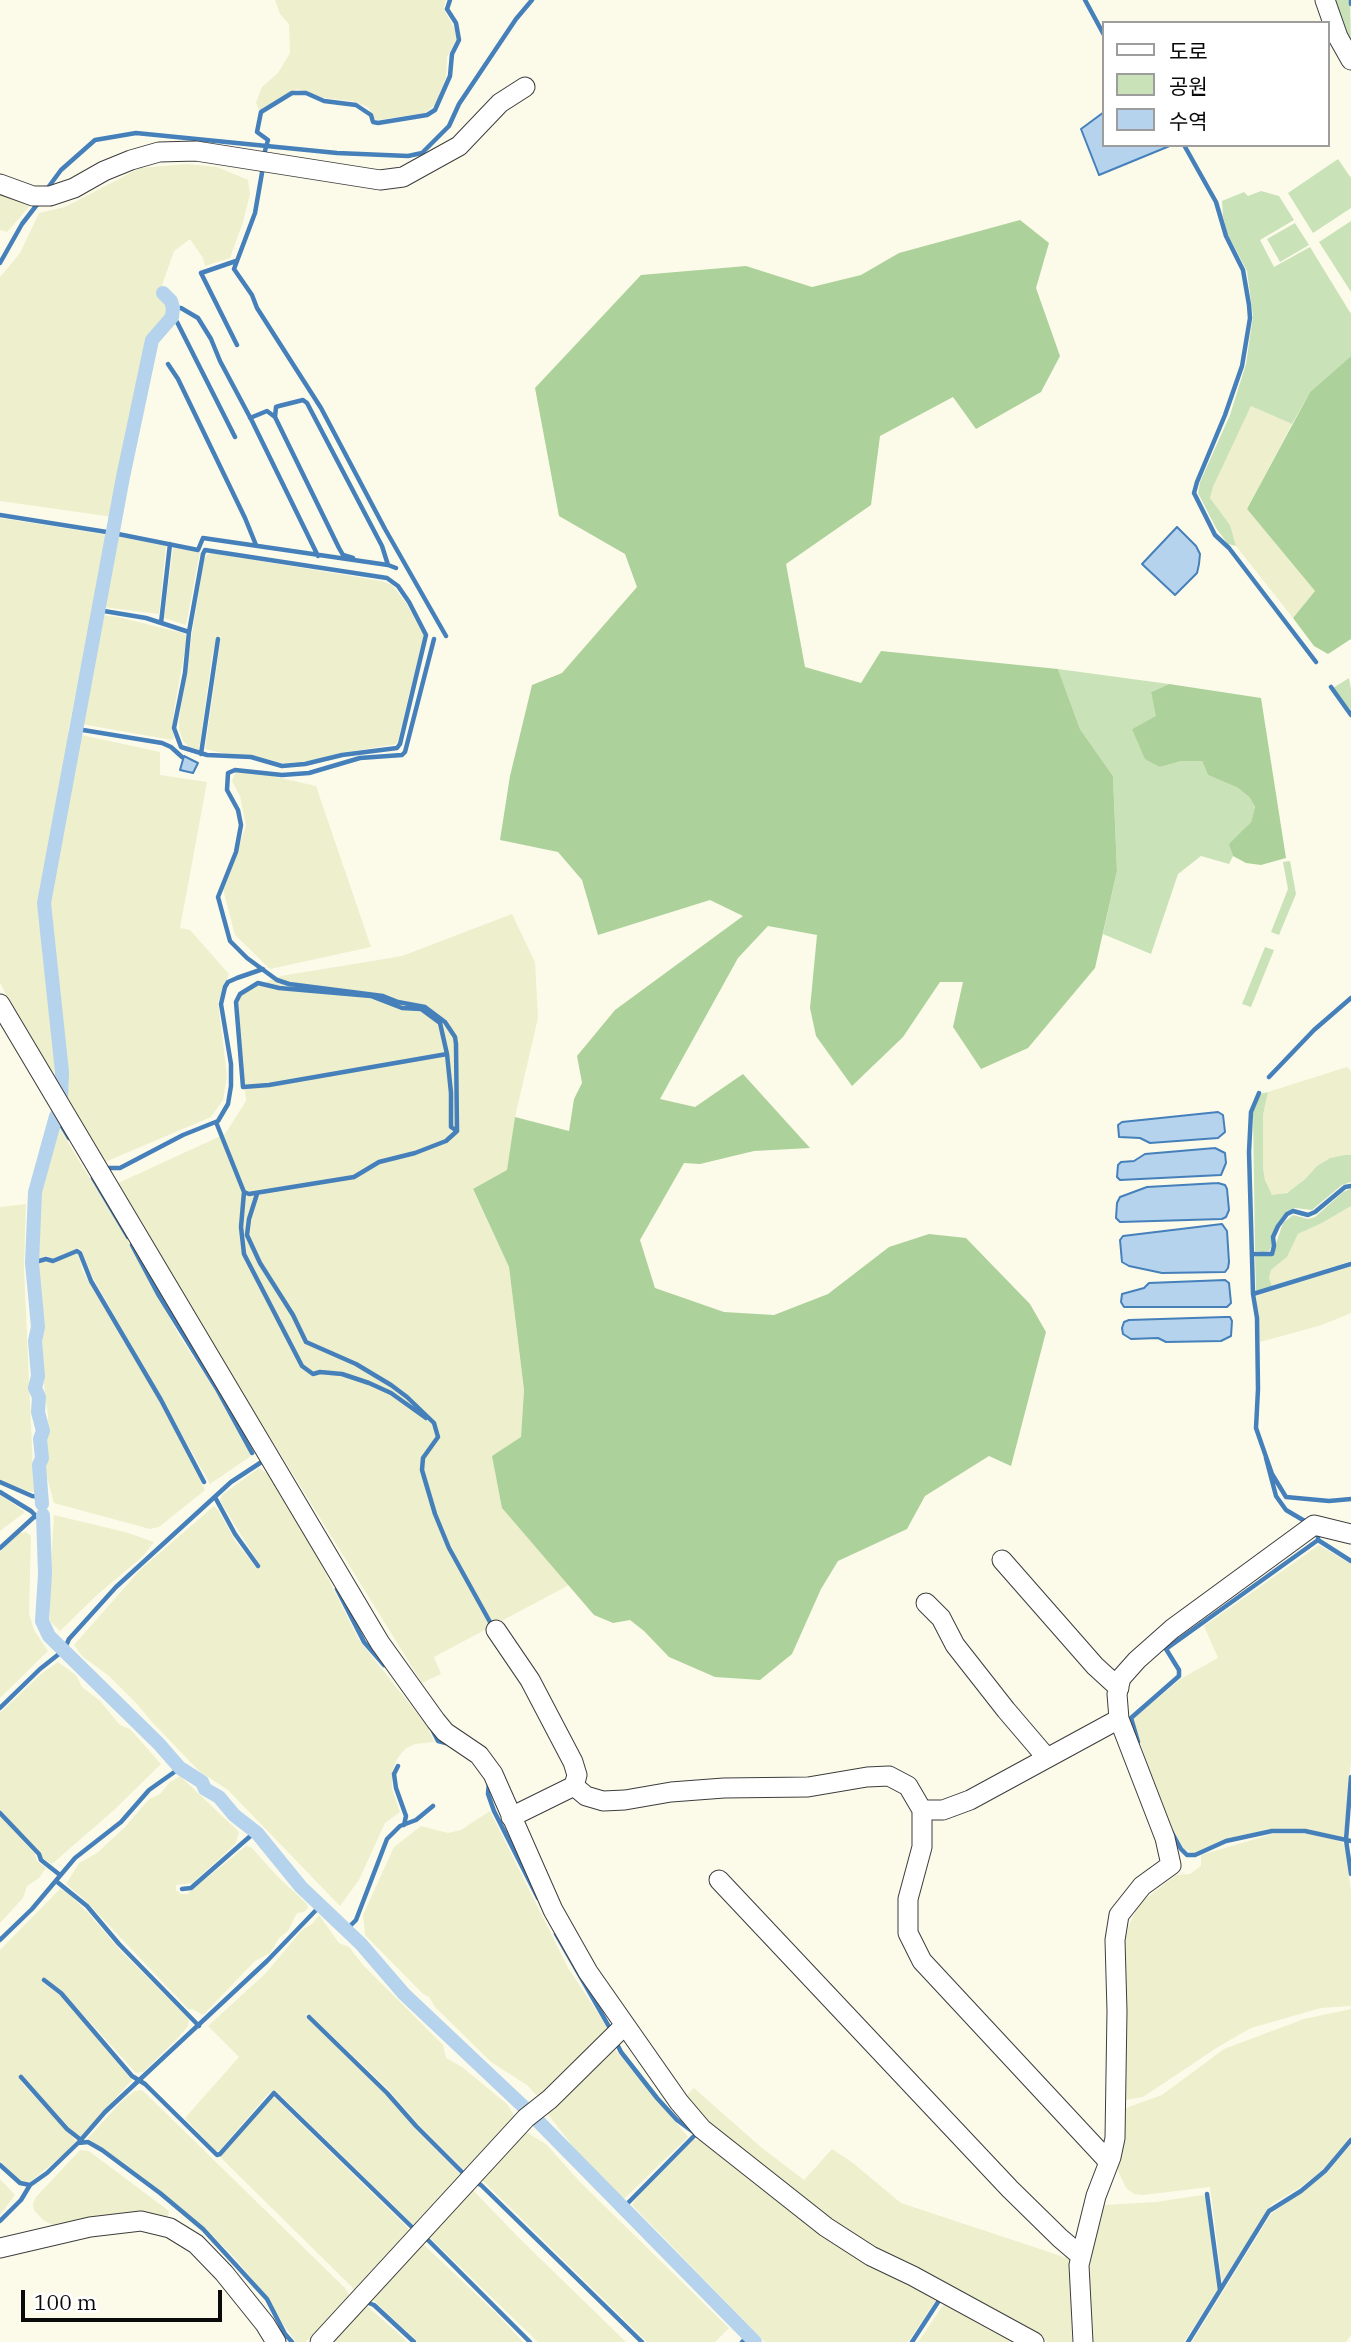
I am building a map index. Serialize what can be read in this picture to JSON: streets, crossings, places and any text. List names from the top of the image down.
{
  "legend": ["도로", "공원", "수역"],
  "scale_bar": "100 m"
}
